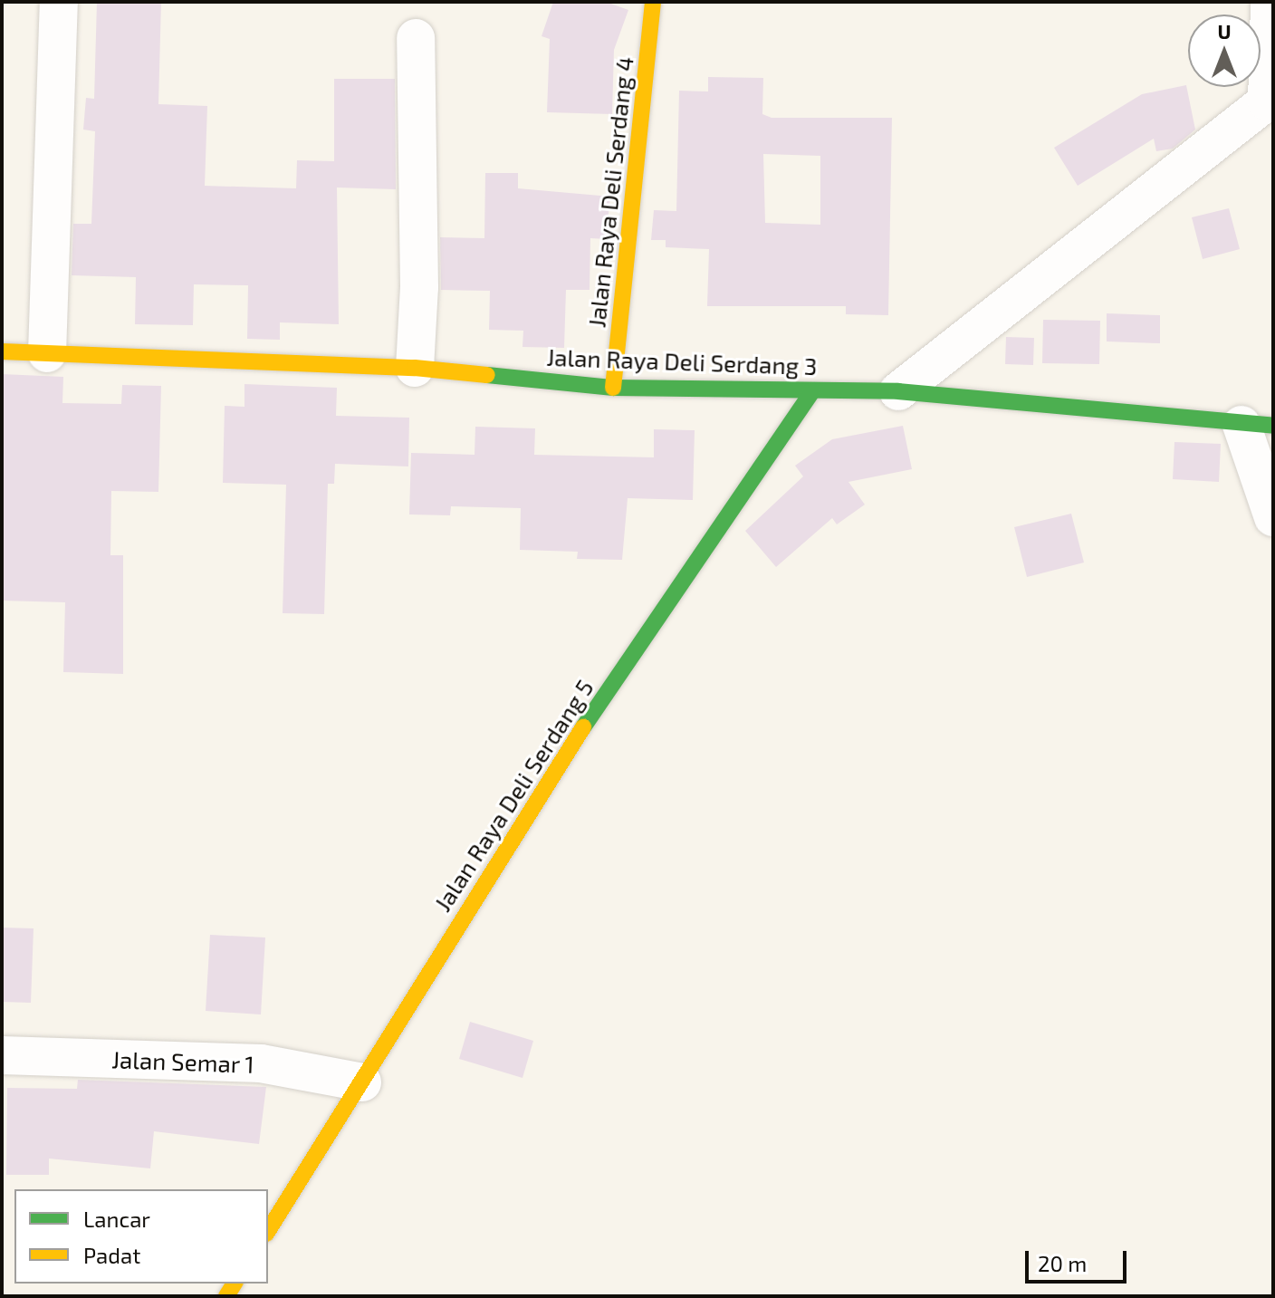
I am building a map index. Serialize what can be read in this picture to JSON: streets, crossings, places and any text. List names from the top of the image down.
{
  "streets": {
    "street": [
      "Jalan Raya Deli Serdang 4",
      "Jalan Raya Deli Serdang 3",
      "Jalan Raya Deli Serdang 5",
      "Jalan Semar 1"
    ]
  },
  "crossings": [
    ["Jalan Raya Deli Serdang 4", "Jalan Raya Deli Serdang 3"],
    ["Jalan Raya Deli Serdang 3", "Jalan Raya Deli Serdang 5"],
    ["Jalan Raya Deli Serdang 5", "Jalan Semar 1"]
  ],
  "legend": ["Lancar", "Padat"],
  "scale_bar": "20 m",
  "north": "top"
}
